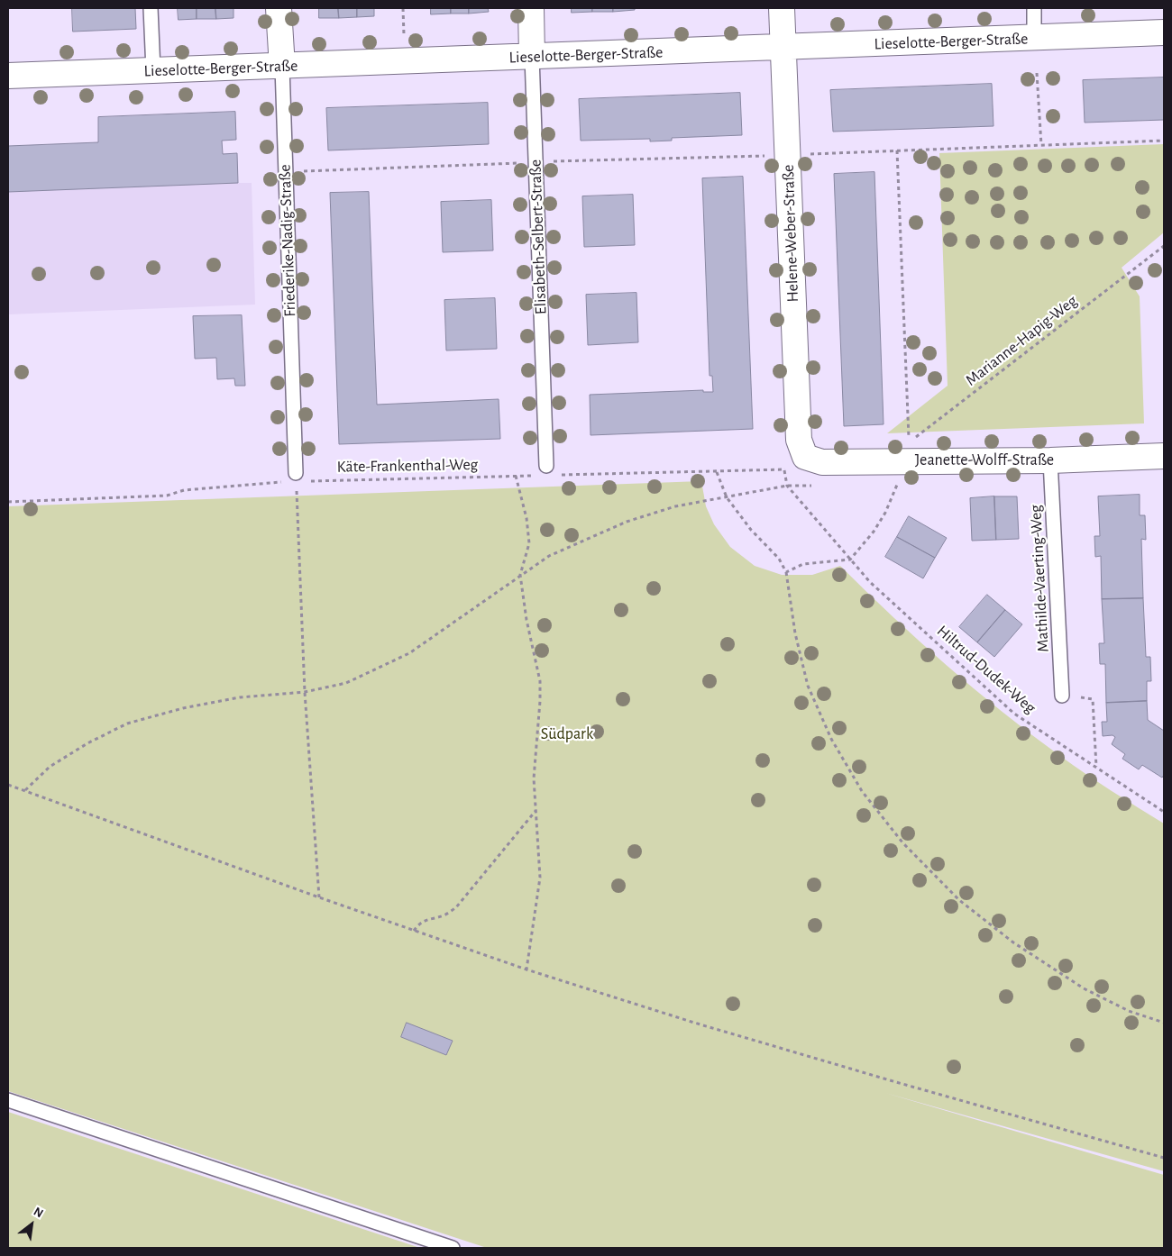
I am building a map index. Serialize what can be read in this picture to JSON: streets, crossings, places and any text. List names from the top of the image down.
{
  "streets": {
    "street": [
      "Lieselotte-Berger-Straße",
      "Helene-Weber-Straße",
      "Elisabeth-Selbert-Straße",
      "Friederike-Nadig-Straße",
      "Jeanette-Wolff-Straße"
    ],
    "lane": ["Mathilde-Vaerting-Weg"],
    "path": ["Marianne-Hapig-Weg", "Käte-Frankenthal-Weg", "Hiltrud-Dudek-Weg"]
  },
  "crossings": [
    ["Lieselotte-Berger-Straße", "Helene-Weber-Straße"],
    ["Lieselotte-Berger-Straße", "Elisabeth-Selbert-Straße"],
    ["Lieselotte-Berger-Straße", "Friederike-Nadig-Straße"],
    ["Helene-Weber-Straße", "Jeanette-Wolff-Straße"],
    ["Elisabeth-Selbert-Straße", "Käte-Frankenthal-Weg"],
    ["Friederike-Nadig-Straße", "Käte-Frankenthal-Weg"],
    ["Marianne-Hapig-Weg", "Jeanette-Wolff-Straße"],
    ["Jeanette-Wolff-Straße", "Mathilde-Vaerting-Weg"]
  ],
  "parks": ["Südpark"],
  "north": "top right"
}
